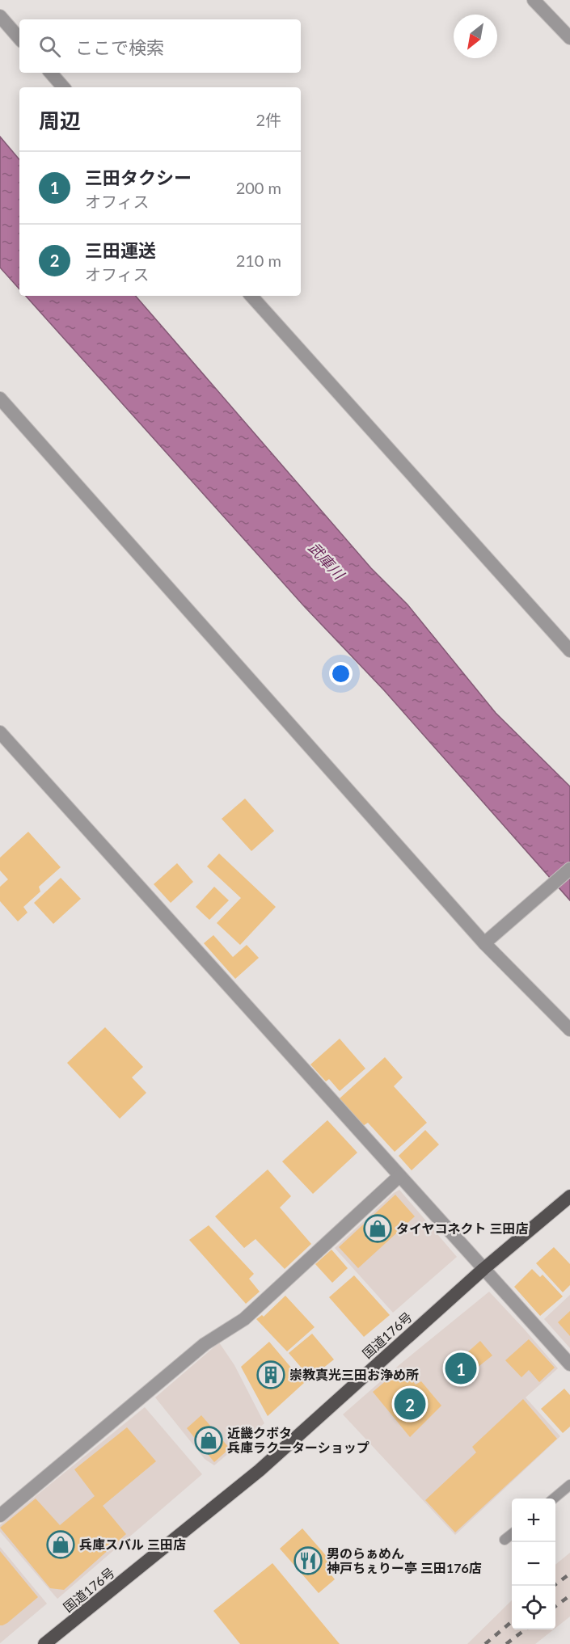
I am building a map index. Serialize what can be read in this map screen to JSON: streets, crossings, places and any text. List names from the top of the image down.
{
  "streets": {
    "highway": ["国道176号"]
  },
  "water": ["武庫川"],
  "places": {
    "shop": ["タイヤコネクト 三田店", "近畿クボタ 兵庫ラクーターショップ", "兵庫スバル 三田店"],
    "building": ["崇教真光三田お浄め所"],
    "restaurant": ["男のらぁめん 神戸ちぇりー亭 三田176店"]
  },
  "north": "bottom left",
  "page": {
    "search": "ここで検索",
    "heading": ["周辺", "2件"],
    "list": [
      {
        "mark": "1",
        "name": "三田タクシー",
        "note": "オフィス",
        "value": "200 m"
      },
      {
        "mark": "2",
        "name": "三田運送",
        "note": "オフィス",
        "value": "210 m"
      }
    ],
    "pins": ["1", "2"],
    "map_buttons": ["+", "−"]
  }
}
